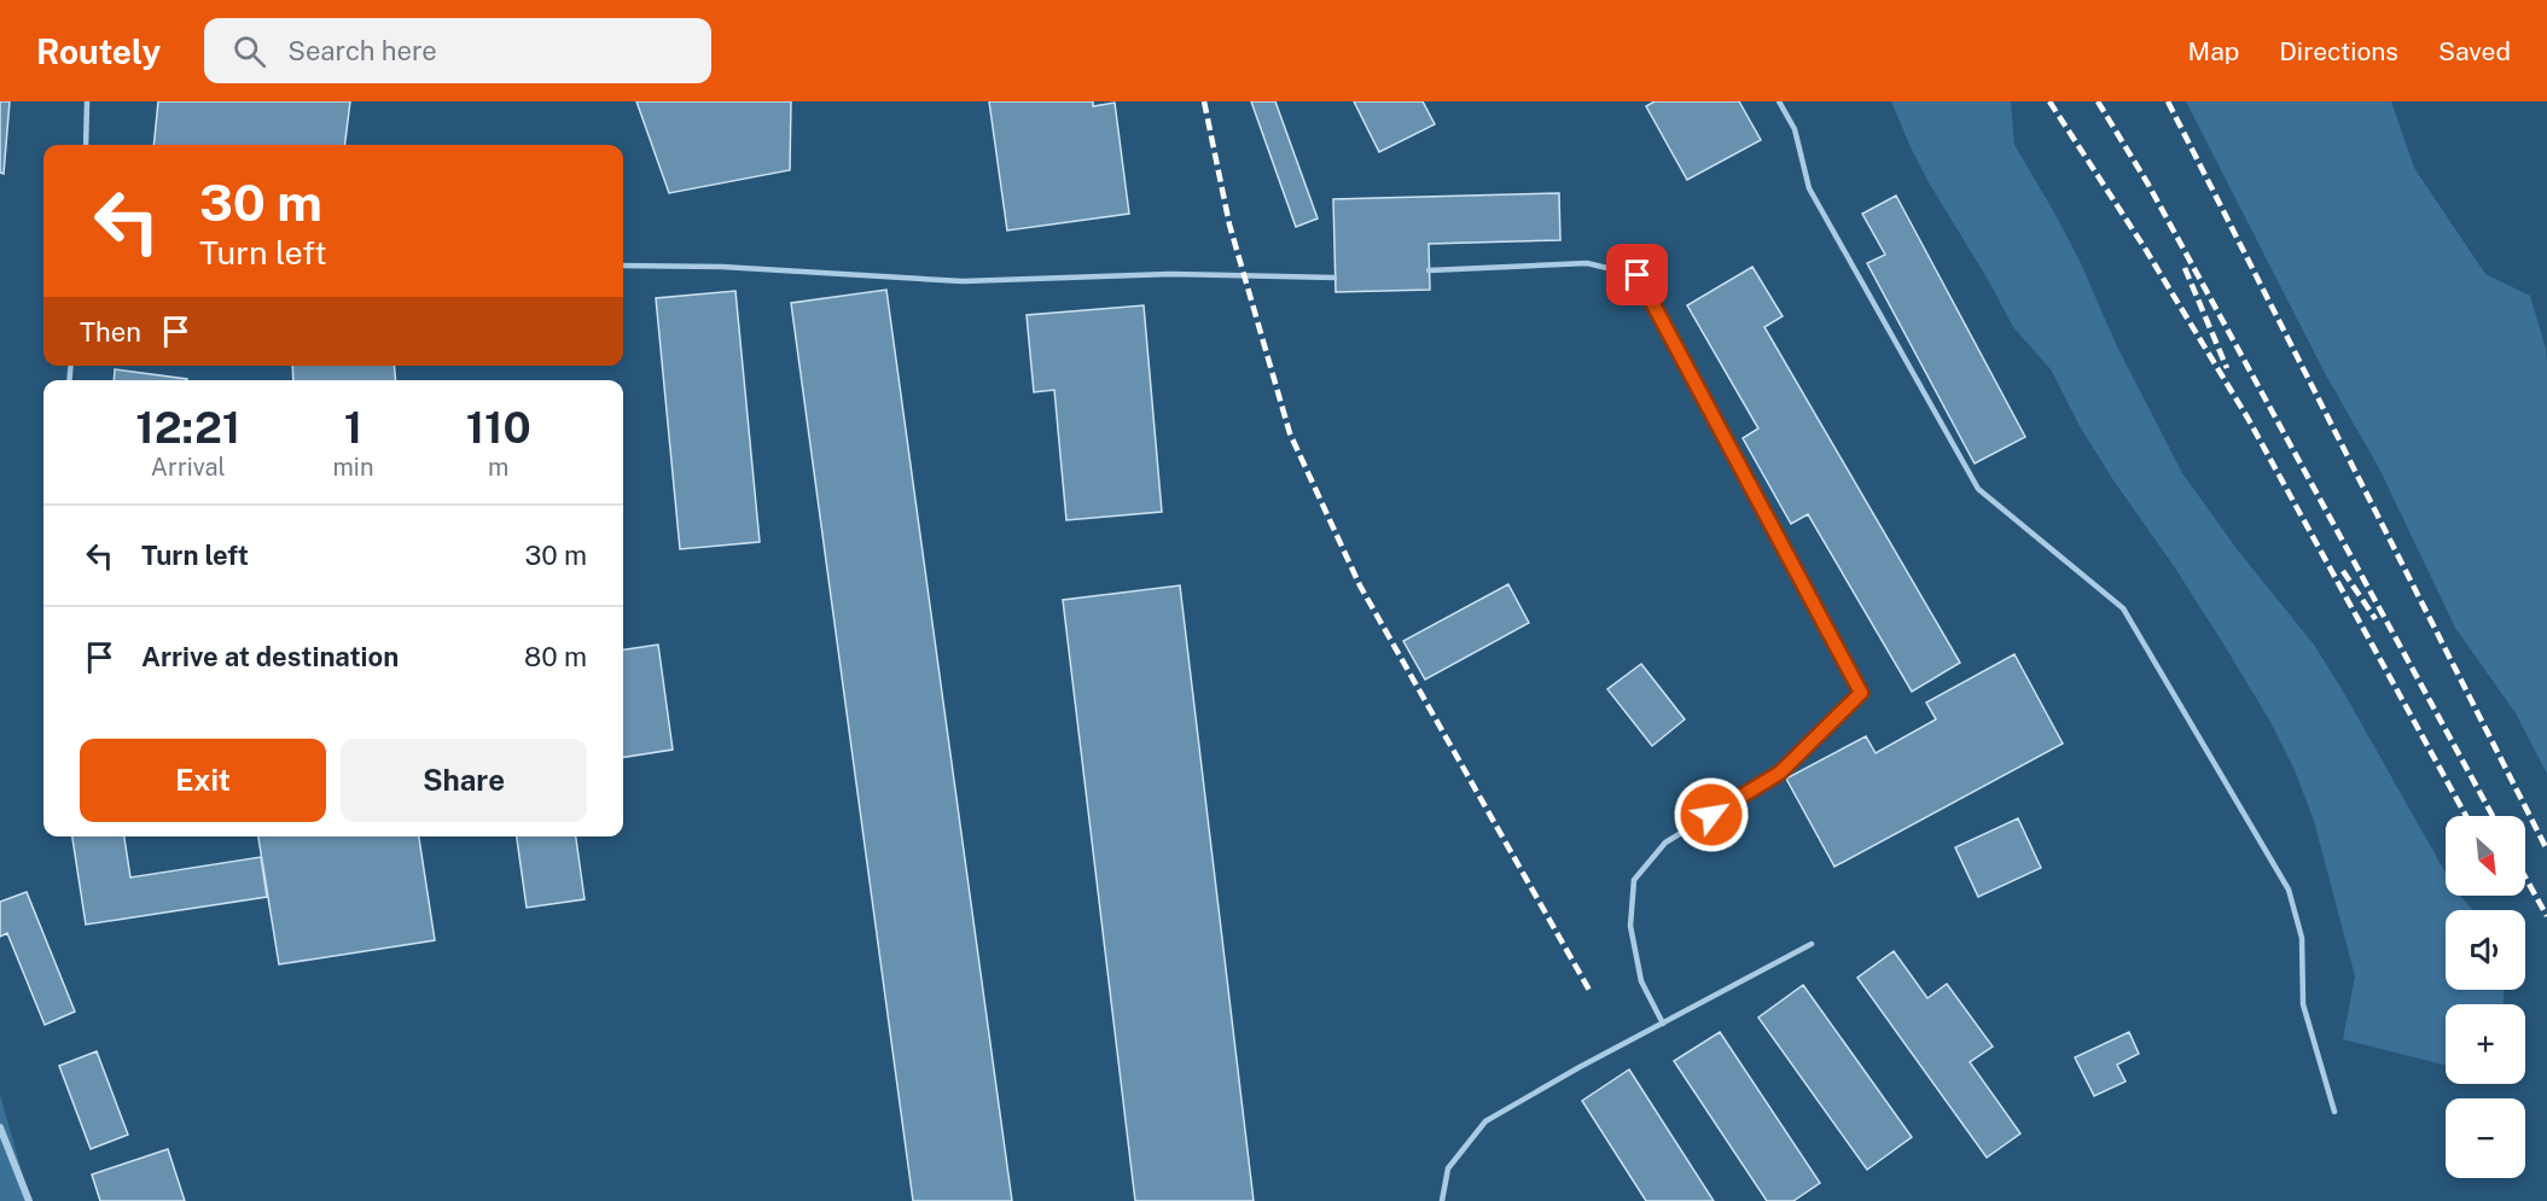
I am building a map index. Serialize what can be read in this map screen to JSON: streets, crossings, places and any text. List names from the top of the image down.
{
  "north": "bottom right",
  "page": {
    "header": "Routely",
    "search": "Search here",
    "nav": ["Map", "Directions", "Saved"],
    "turn": ["30 m", "Turn left"],
    "then": "Then",
    "eta": [
      "12:21",
      "Arrival",
      "1",
      "min",
      "110",
      "m"
    ],
    "list": [
      {
        "name": "Turn left",
        "value": "30 m"
      },
      {
        "name": "Arrive at destination",
        "value": "80 m"
      }
    ],
    "buttons": ["Exit", "Share"],
    "map_buttons": ["+", "−"]
  }
}
